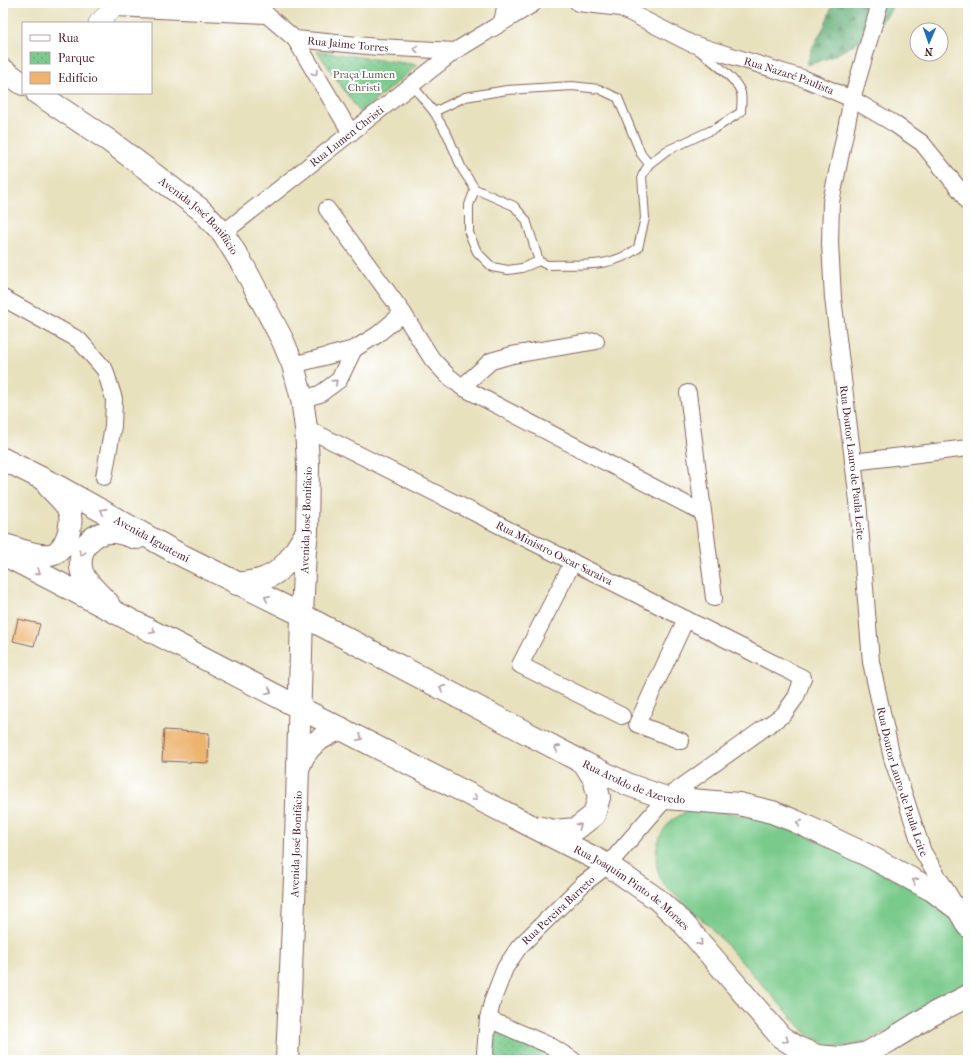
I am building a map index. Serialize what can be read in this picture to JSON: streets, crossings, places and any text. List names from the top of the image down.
{
  "streets": {
    "main road": [
      "Avenida José Bonifácio",
      "Avenida Iguatemi",
      "Rua Aroldo de Azevedo",
      "Rua Joaquim Pinto de Moraes"
    ],
    "street": [
      "Rua Jaime Torres",
      "Rua Nazaré Paulista",
      "Rua Lumen Christi",
      "Rua Doutor Lauro de Paula Leite",
      "Rua Ministro Oscar Saraiva",
      "Rua Pereira Barreto"
    ]
  },
  "crossings": [
    ["Rua Jaime Torres", "Rua Lumen Christi"],
    ["Rua Nazaré Paulista", "Rua Doutor Lauro de Paula Leite"],
    ["Rua Lumen Christi", "Avenida José Bonifácio"],
    ["Avenida José Bonifácio", "Avenida Iguatemi"],
    ["Avenida José Bonifácio", "Rua Ministro Oscar Saraiva"],
    ["Avenida José Bonifácio", "Rua Aroldo de Azevedo"],
    ["Avenida José Bonifácio", "Rua Joaquim Pinto de Moraes"],
    ["Rua Doutor Lauro de Paula Leite", "Rua Aroldo de Azevedo"],
    ["Avenida Iguatemi", "Rua Aroldo de Azevedo"],
    ["Rua Ministro Oscar Saraiva", "Rua Pereira Barreto"],
    ["Rua Aroldo de Azevedo", "Rua Pereira Barreto"],
    ["Rua Joaquim Pinto de Moraes", "Rua Pereira Barreto"]
  ],
  "one_way": ["Rua Jaime Torres", "Rua Aroldo de Azevedo", "Rua Joaquim Pinto de Moraes"],
  "parks": ["Praça Lumen Christi"],
  "legend": ["Rua", "Parque", "Edifício"],
  "north": "bottom"
}
